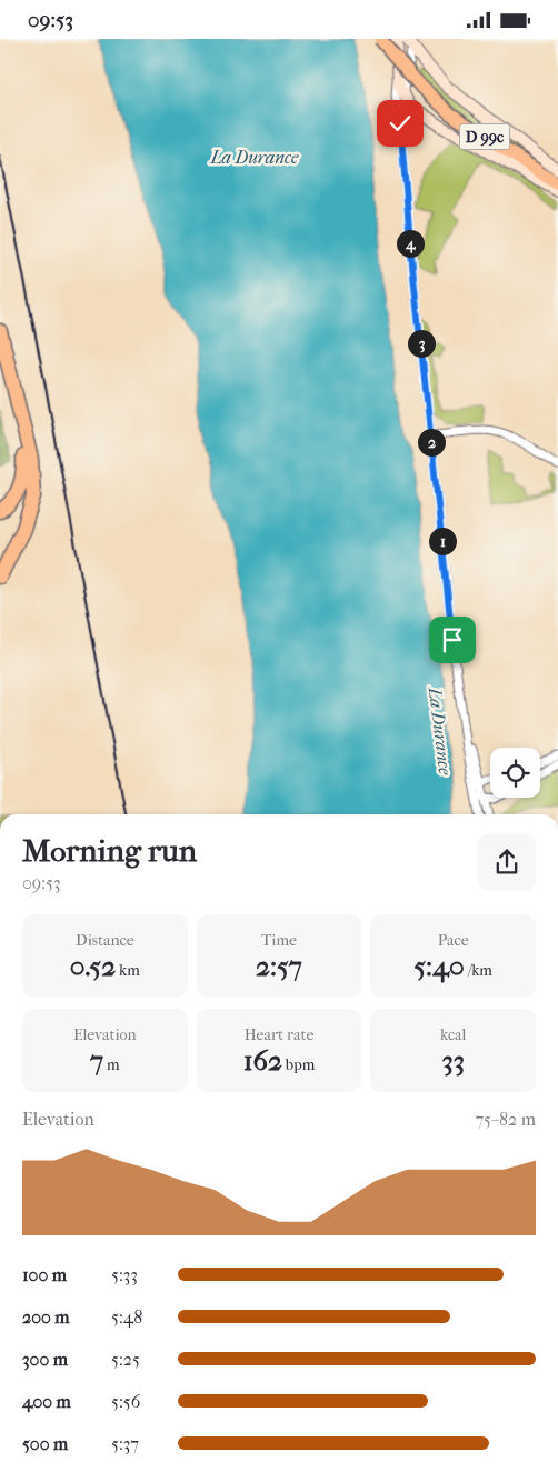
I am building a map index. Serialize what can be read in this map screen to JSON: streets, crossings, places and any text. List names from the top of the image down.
{
  "streets": {
    "main road": ["D 99c"]
  },
  "water": ["La Durance"],
  "page": {
    "status": "09:53",
    "pins": [
      "4",
      "3",
      "2",
      "1"
    ],
    "heading": ["Morning run", "09:53"],
    "stats": [
      ["Distance", "0.52 km"],
      ["Time", "2:57"],
      ["Pace", "5:40 /km"],
      ["Elevation", "7 m"],
      ["Heart rate", "162 bpm"],
      ["kcal", "33"]
    ],
    "chart": ["Elevation", "75–82 m"],
    "list": [
      {
        "name": "100 m",
        "note": "5:33"
      },
      {
        "name": "200 m",
        "note": "5:48"
      },
      {
        "name": "300 m",
        "note": "5:25"
      },
      {
        "name": "400 m",
        "note": "5:56"
      },
      {
        "name": "500 m",
        "note": "5:37"
      }
    ]
  }
}
